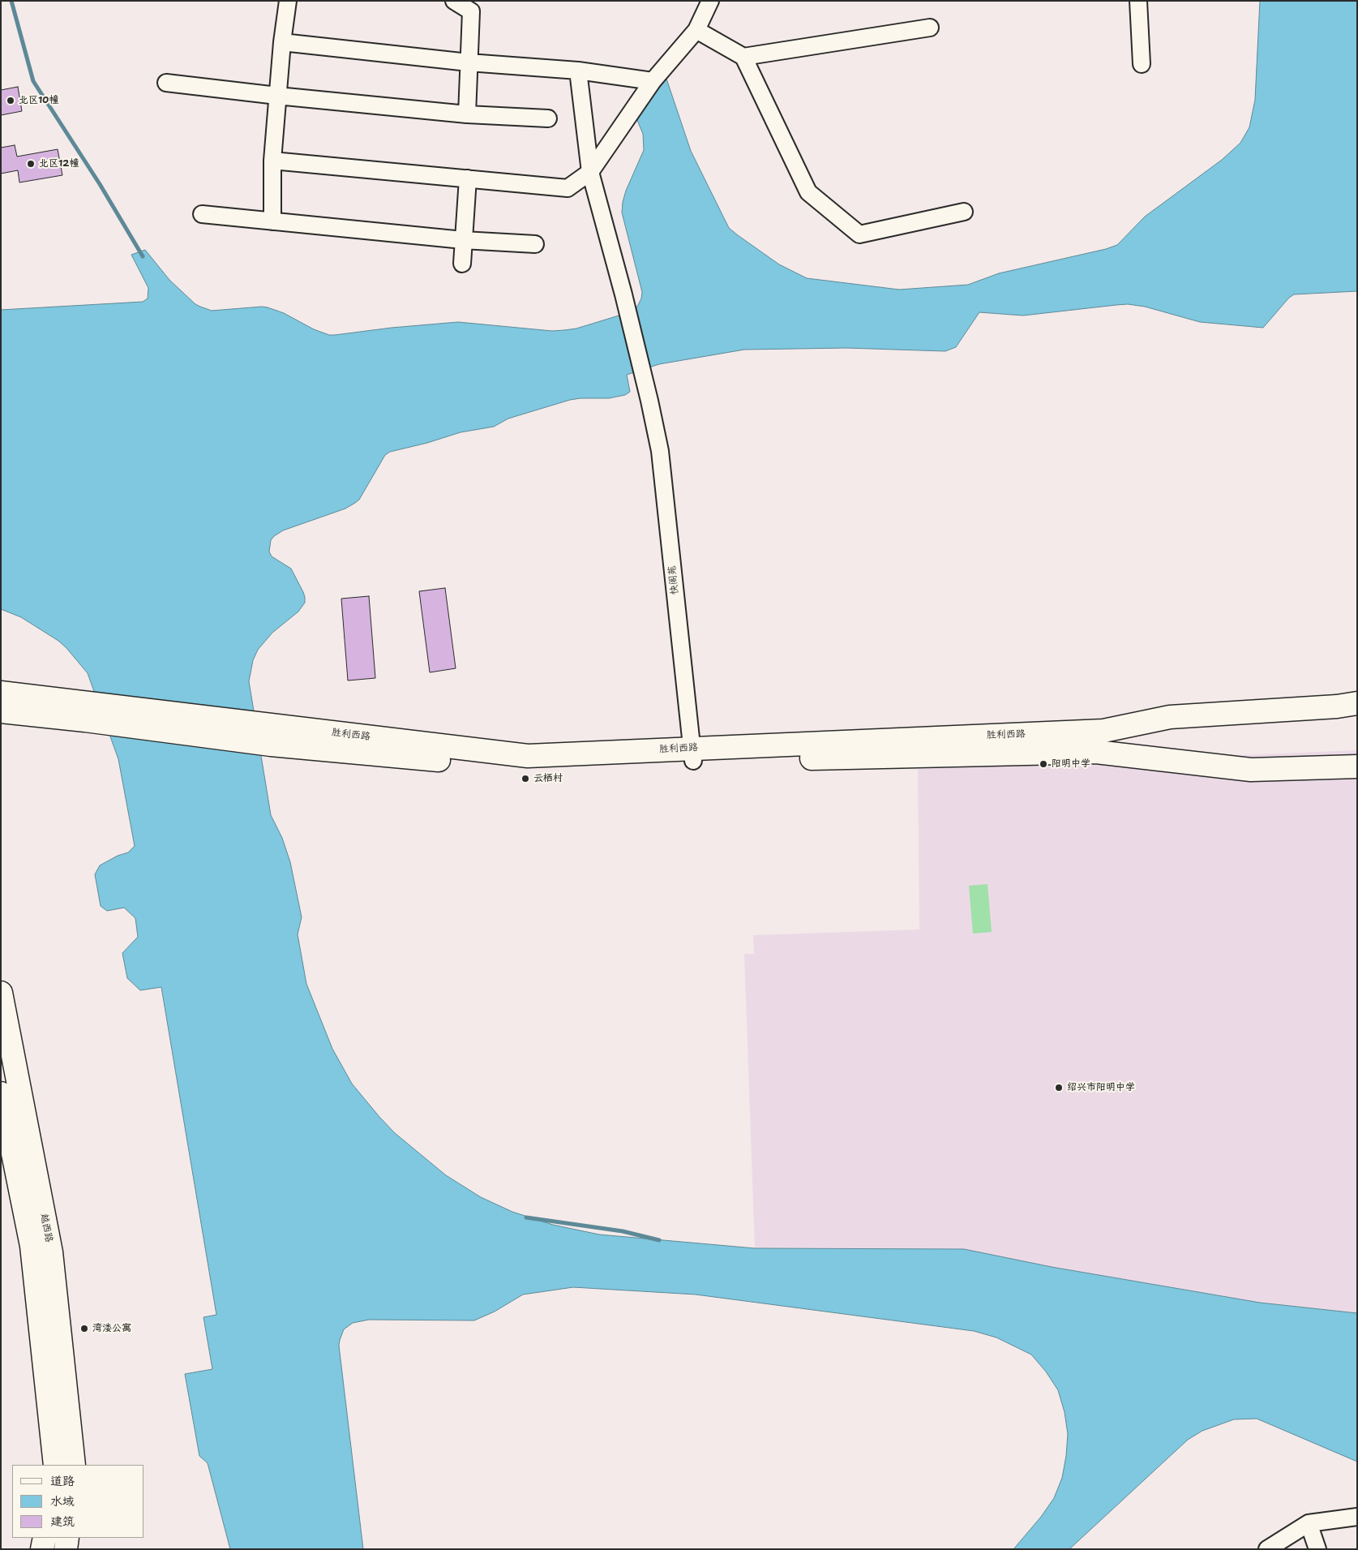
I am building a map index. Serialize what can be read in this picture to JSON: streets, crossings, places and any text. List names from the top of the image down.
{
  "streets": {
    "main road": ["胜利西路", "越西路"],
    "street": ["快阁苑"]
  },
  "crossings": [
    ["快阁苑", "胜利西路"]
  ],
  "places": [
    "北区10幢",
    "北区12幢",
    "阳明中学",
    "云栖村",
    "绍兴市阳明中学",
    "湾溇公寓"
  ],
  "legend": ["道路", "水域", "建筑"]
}
